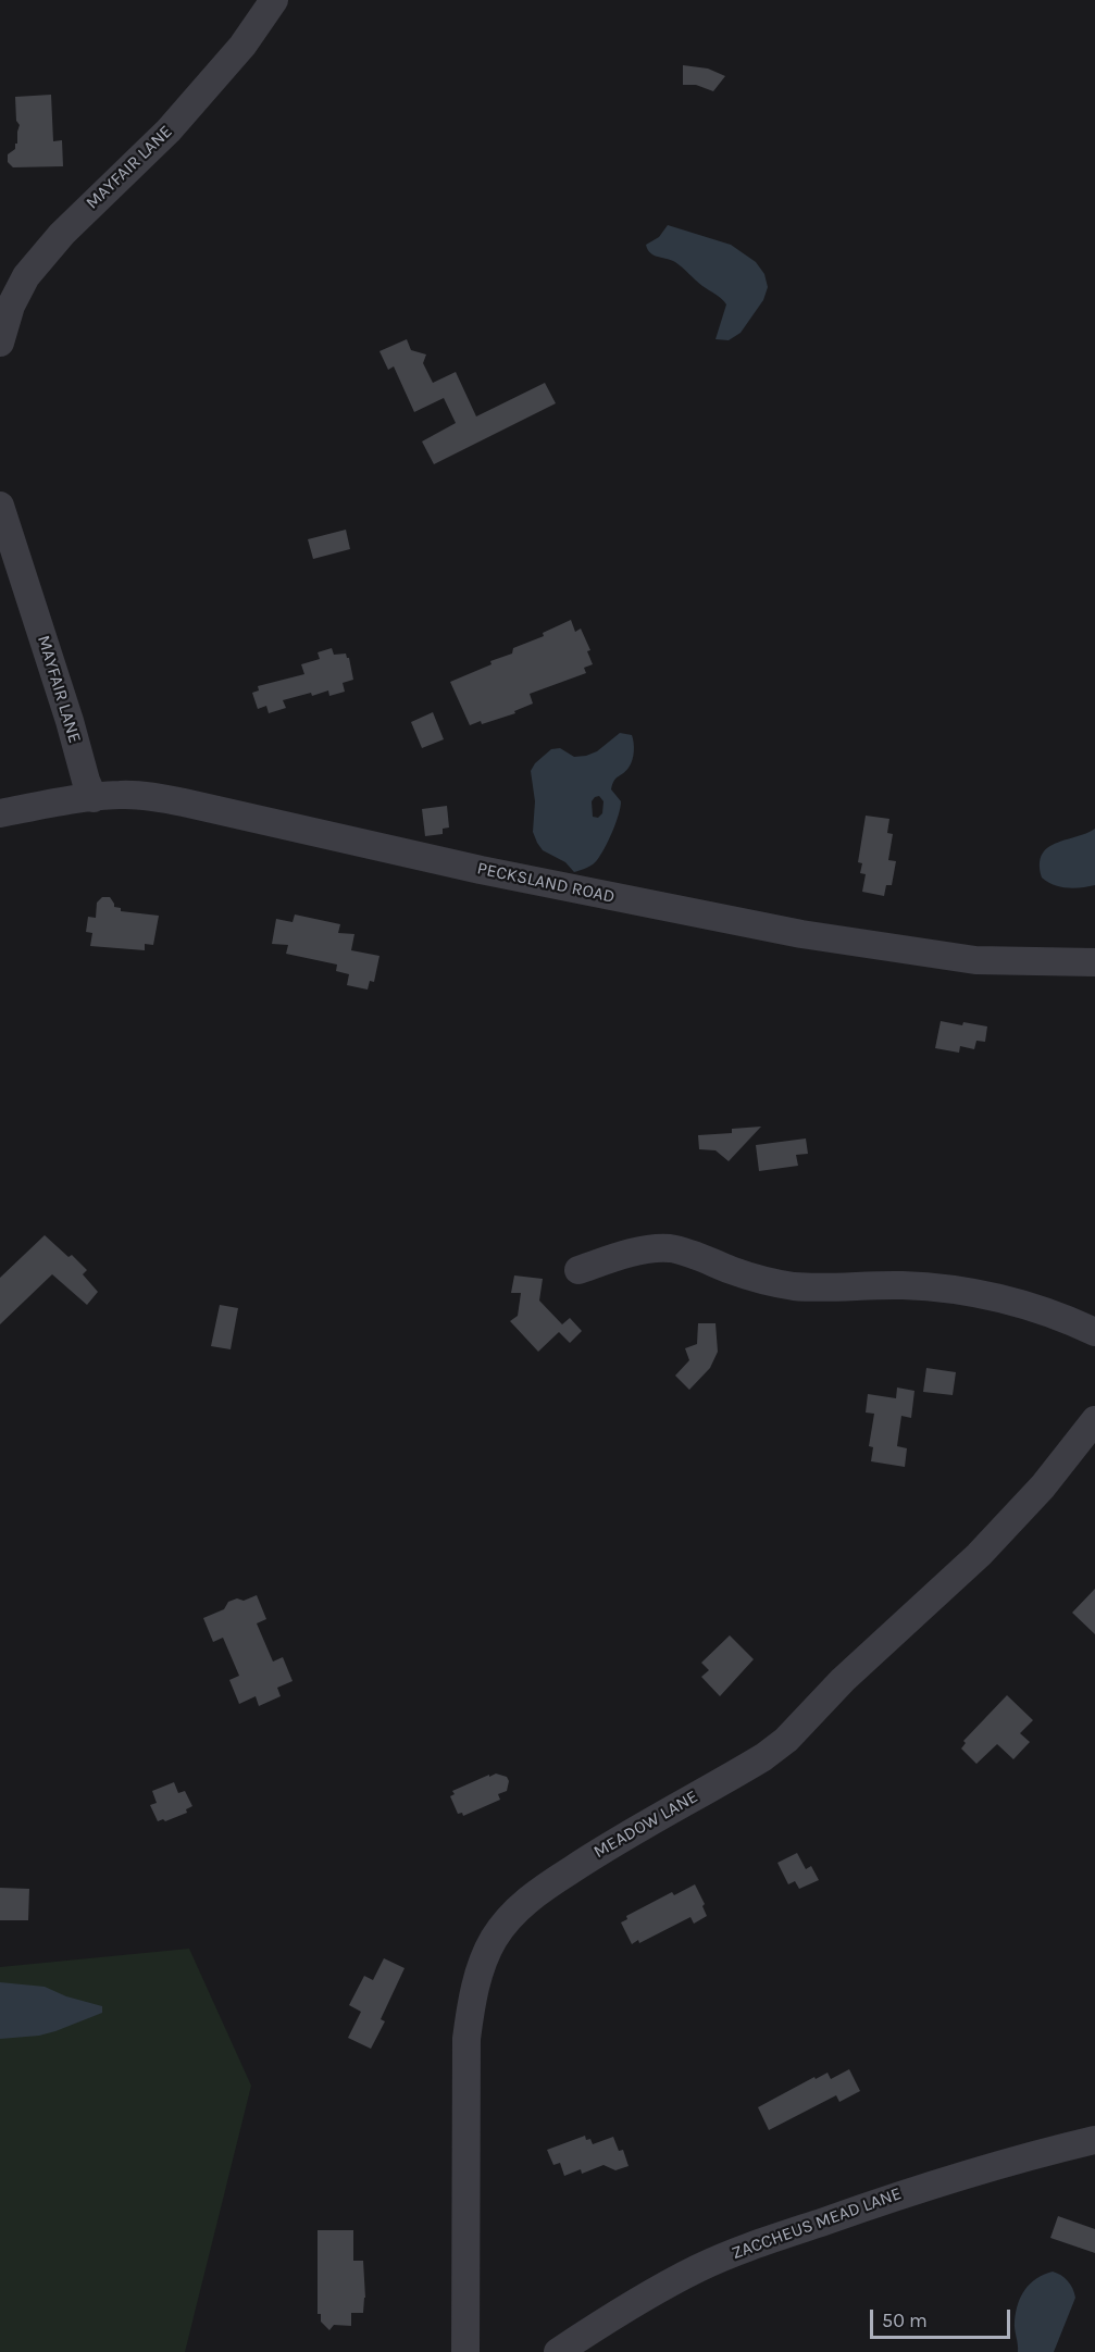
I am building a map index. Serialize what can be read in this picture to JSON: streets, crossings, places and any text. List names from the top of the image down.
{
  "streets": {
    "street": [
      "MAYFAIR LANE",
      "PECKSLAND ROAD",
      "MEADOW LANE",
      "ZACCHEUS MEAD LANE"
    ]
  },
  "crossings": [
    ["MAYFAIR LANE", "PECKSLAND ROAD"]
  ],
  "scale_bar": "50 m"
}
